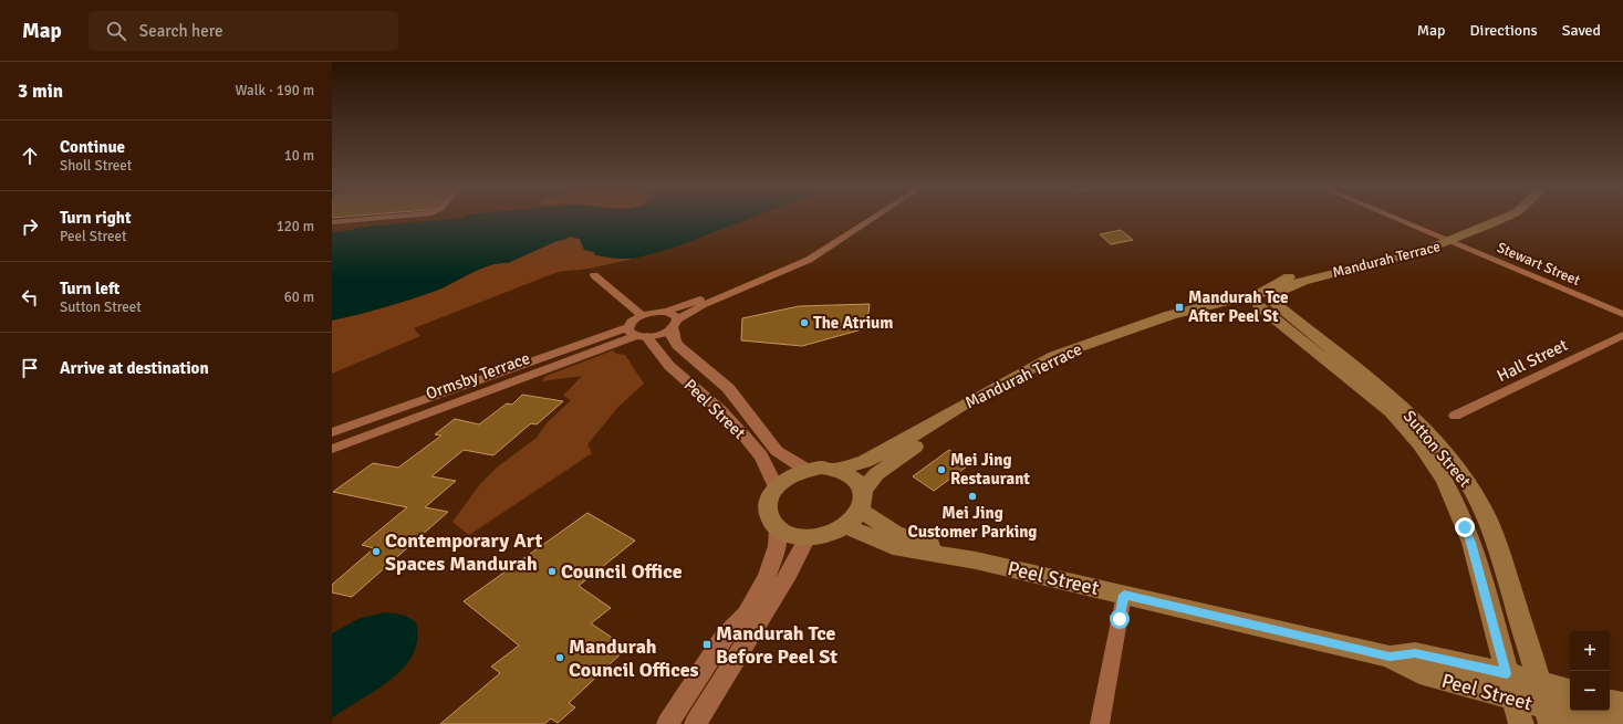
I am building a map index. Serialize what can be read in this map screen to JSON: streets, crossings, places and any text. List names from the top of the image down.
{
  "streets": {
    "main road": ["Mandurah Terrace", "Peel Street", "Sutton Street"],
    "street": ["Stewart Street", "Hall Street", "Ormsby Terrace"]
  },
  "crossings": [
    ["Mandurah Terrace", "Stewart Street"],
    ["Mandurah Terrace", "Peel Street"],
    ["Mandurah Terrace", "Sutton Street"],
    ["Ormsby Terrace", "Peel Street"],
    ["Peel Street", "Sutton Street"]
  ],
  "places": {
    "transit": ["Mandurah Tce After Peel St", "Mandurah Tce Before Peel St"],
    "other": [
      "The Atrium",
      "Mei Jing Restaurant",
      "Mei Jing Customer Parking",
      "Contemporary Art Spaces Mandurah",
      "Council Office",
      "Mandurah Council Offices"
    ]
  },
  "page": {
    "header": "Map",
    "search": "Search here",
    "nav": ["Map", "Directions", "Saved"],
    "heading": ["3 min", "Walk · 190 m"],
    "list": [
      ["Continue", "Sholl Street", "10 m"],
      ["Turn right", "Peel Street", "120 m"],
      ["Turn left", "Sutton Street", "60 m"],
      "Arrive at destination"
    ],
    "map_buttons": ["+", "−"]
  }
}
